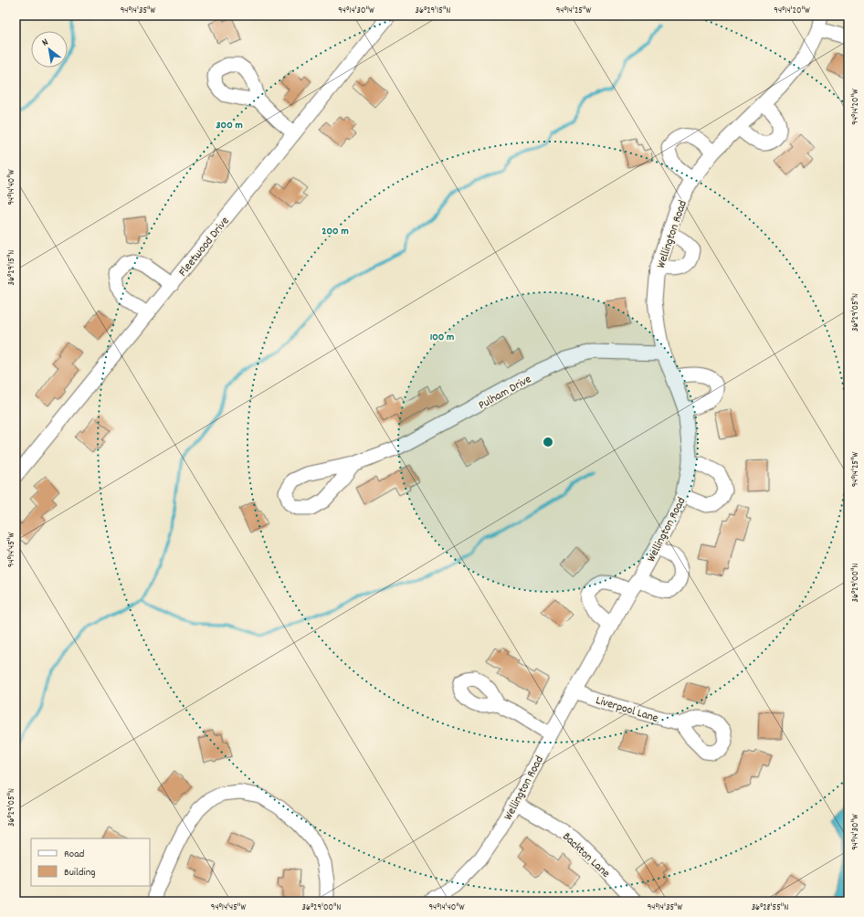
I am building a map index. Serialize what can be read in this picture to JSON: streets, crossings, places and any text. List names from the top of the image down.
{
  "streets": {
    "street": [
      "Wellington Road",
      "Fleetwood Drive",
      "Pulham Drive",
      "Liverpool Lane",
      "Backton Lane"
    ]
  },
  "crossings": [
    ["Wellington Road", "Pulham Drive"],
    ["Wellington Road", "Liverpool Lane"],
    ["Wellington Road", "Backton Lane"]
  ],
  "legend": ["Road", "Building"],
  "north": "top left",
  "coordinates": [
    "94°14'35\"W",
    "94°14'30\"W",
    "36°29'15\"N",
    "94°14'25\"W",
    "94°14'20\"W",
    "94°14'40\"W",
    "36°29'05\"N",
    "94°14'45\"W",
    "36°29'00\"N",
    "36°28'55\"N"
  ],
  "rings": ["300 m", "200 m", "100 m"]
}
